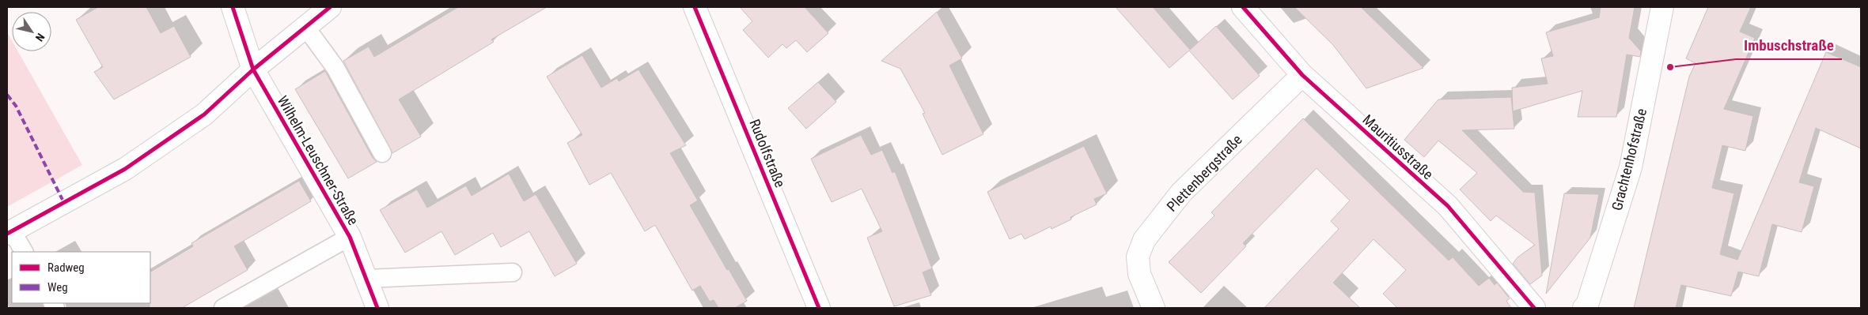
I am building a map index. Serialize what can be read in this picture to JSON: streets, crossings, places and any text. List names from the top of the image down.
{
  "streets": {
    "street": [
      "Mauritiusstraße",
      "Rudolfstraße",
      "Grachtenhofstraße",
      "Wilhelm-Leuschner-Straße",
      "Plettenbergstraße"
    ]
  },
  "crossings": [
    ["Mauritiusstraße", "Plettenbergstraße"]
  ],
  "places": ["Imbuschstraße"],
  "legend": ["Radweg", "Weg"],
  "north": "bottom right"
}
